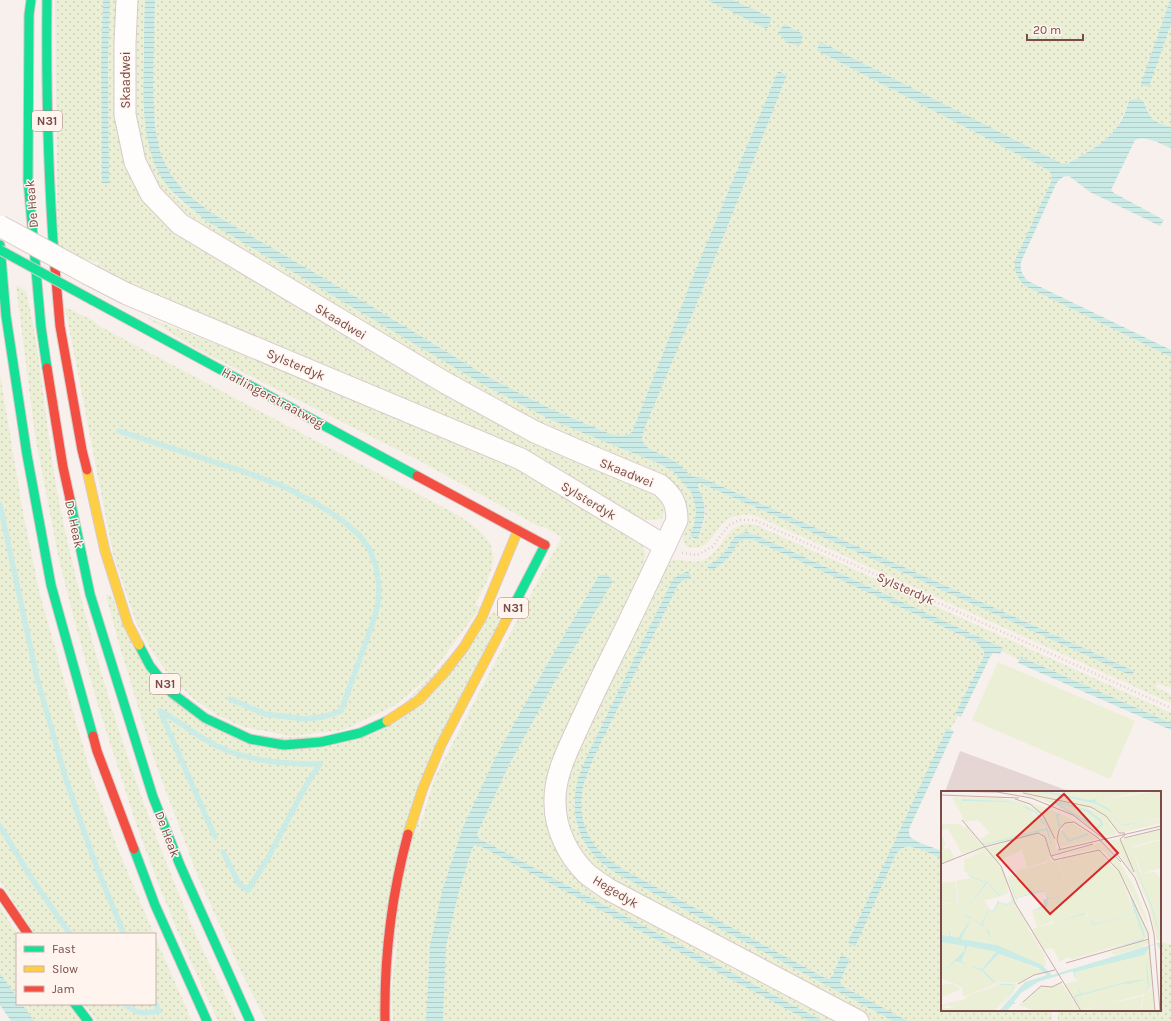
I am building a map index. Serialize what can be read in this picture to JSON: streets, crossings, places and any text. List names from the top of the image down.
{
  "streets": {
    "main road": ["N31", "De Heak", "Harlingerstraatweg"],
    "street": ["Skaadwei", "Sylsterdyk", "Hegedyk"]
  },
  "crossings": [
    ["Skaadwei", "Sylsterdyk"],
    ["Skaadwei", "Hegedyk"],
    ["N31", "Harlingerstraatweg"],
    ["Sylsterdyk", "Hegedyk"]
  ],
  "legend": ["Fast", "Slow", "Jam"],
  "scale_bar": "20 m"
}
